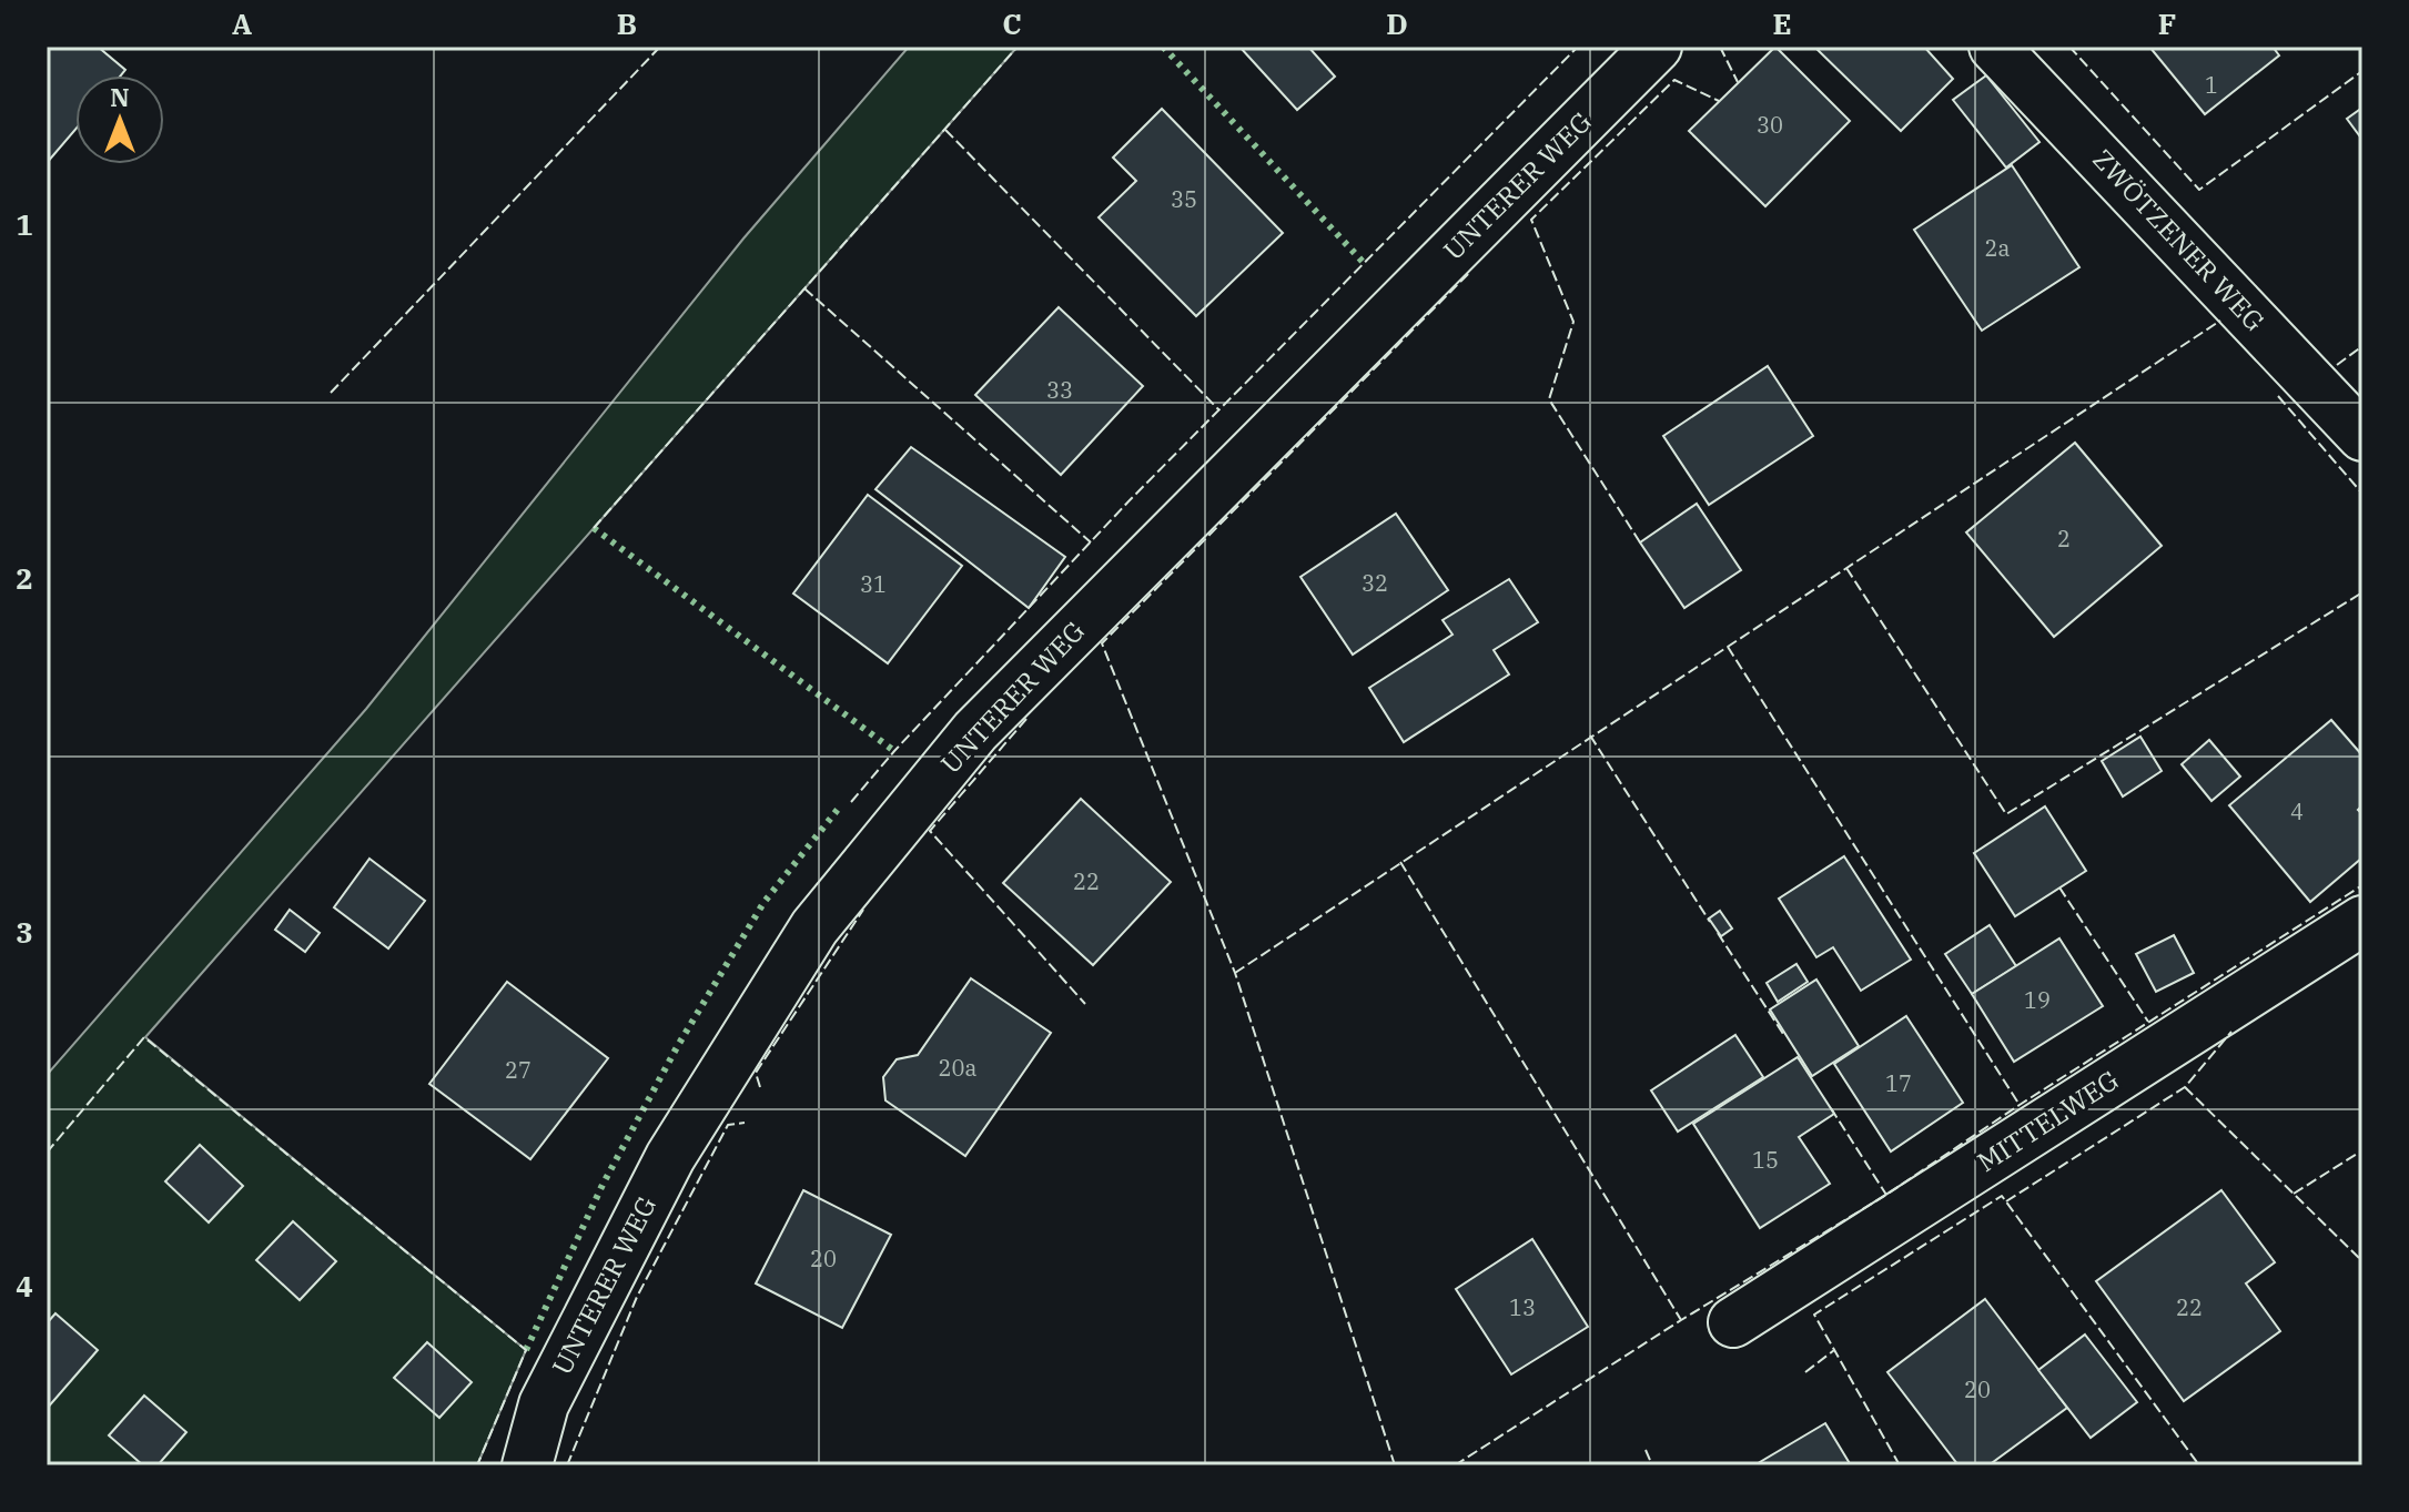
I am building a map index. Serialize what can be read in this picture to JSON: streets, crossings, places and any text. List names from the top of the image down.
{
  "streets": {
    "street": ["UNTERER WEG", "ZWÖTZENER WEG", "MITTELWEG"]
  },
  "house_numbers": [
    "1",
    "30",
    "35",
    "2a",
    "33",
    "2",
    "32",
    "31",
    "4",
    "22",
    "19",
    "20a",
    "27",
    "17",
    "15",
    "20",
    "13",
    "22",
    "20"
  ],
  "north": "top",
  "grid": {
    "columns": [
      "A",
      "B",
      "C",
      "D",
      "E",
      "F"
    ],
    "rows": [
      "1",
      "2",
      "3",
      "4"
    ]
  }
}
